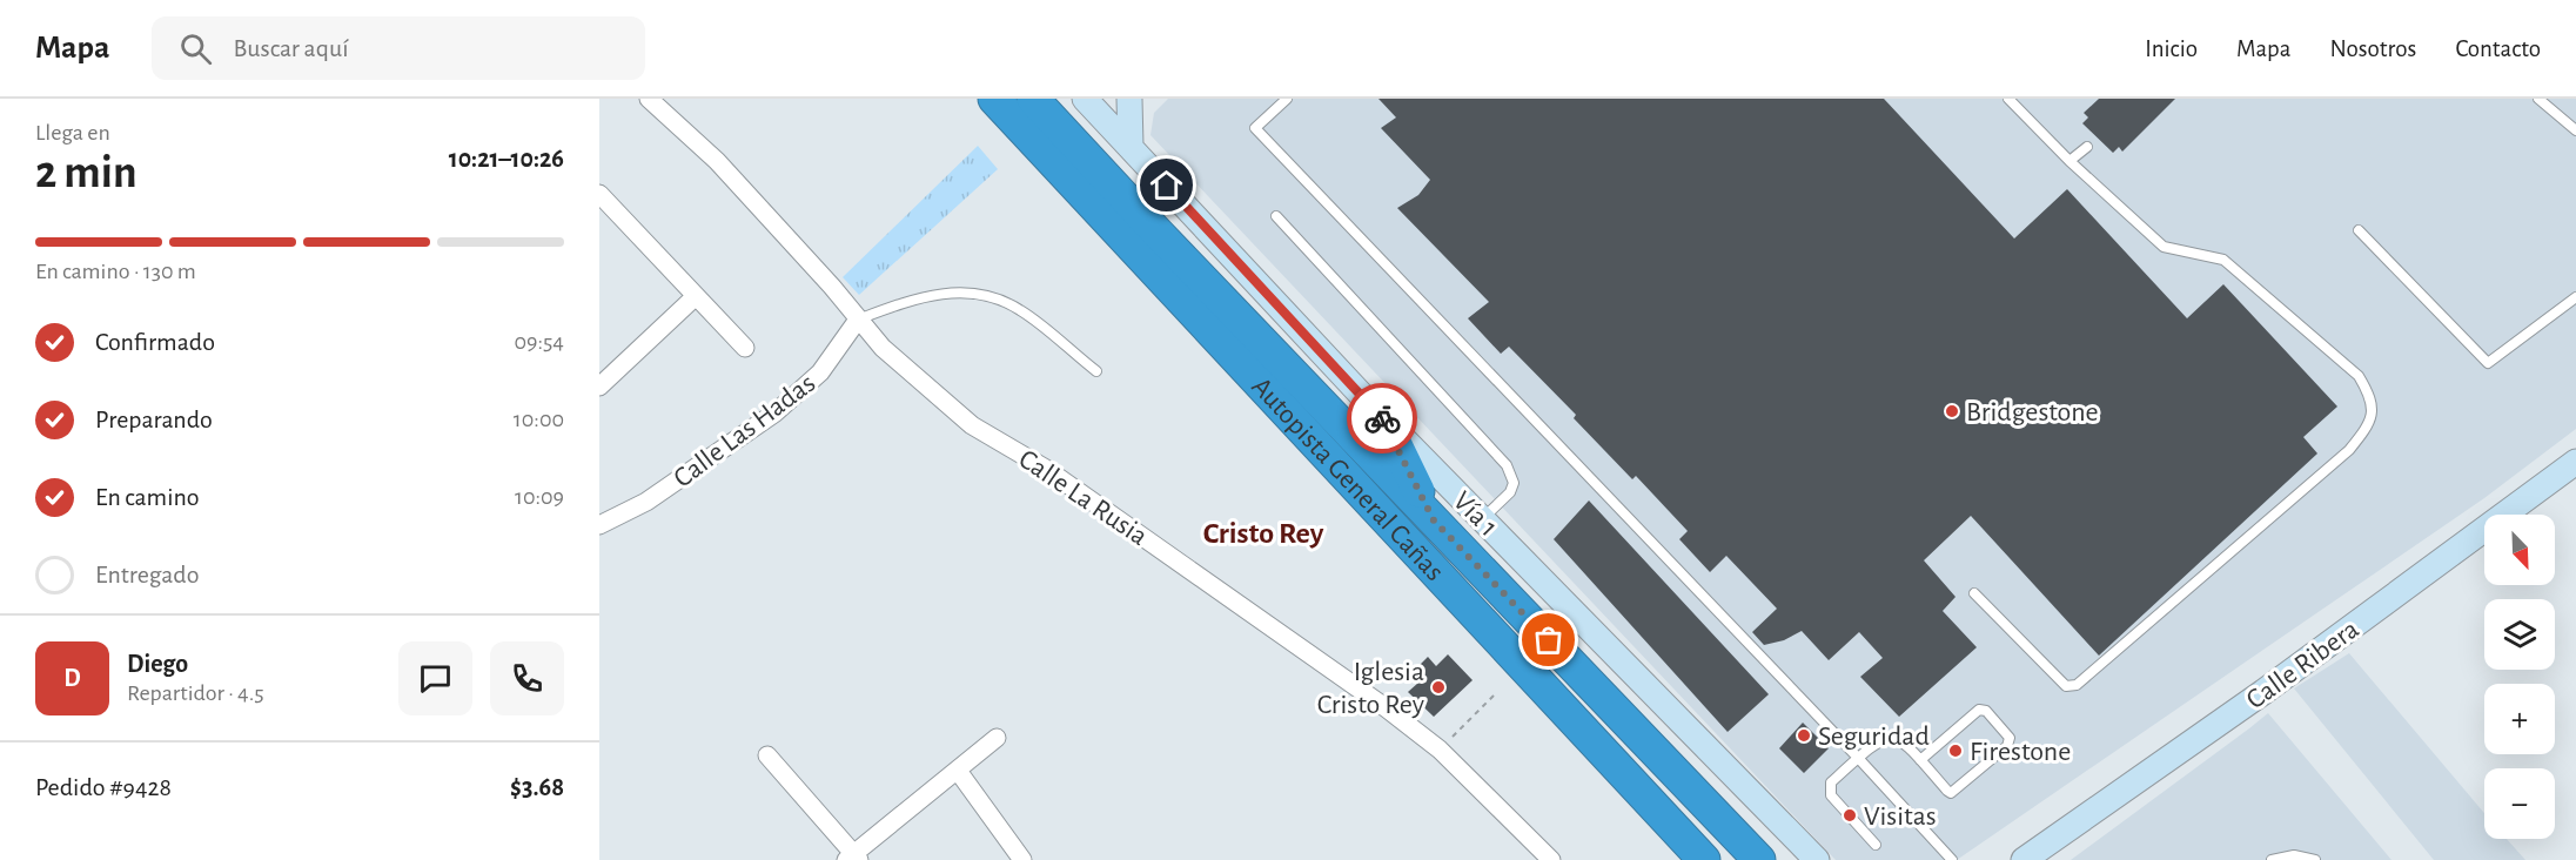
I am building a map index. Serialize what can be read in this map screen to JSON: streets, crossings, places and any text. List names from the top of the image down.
{
  "streets": {
    "highway": ["Autopista General Cañas"],
    "street": [
      "Calle Las Hadas",
      "Calle La Rusia",
      "Vía 1",
      "Calle Ribera"
    ]
  },
  "crossings": [
    ["Calle Las Hadas", "Calle La Rusia"]
  ],
  "districts": ["Cristo Rey"],
  "places": [
    "Bridgestone",
    "Iglesia Cristo Rey",
    "Seguridad",
    "Firestone",
    "Visitas"
  ],
  "north": "bottom right",
  "page": {
    "header": "Mapa",
    "search": "Buscar aquí",
    "nav": [
      "Inicio",
      "Mapa",
      "Nosotros",
      "Contacto"
    ],
    "heading": ["2 min", "Llega en", "10:21–10:26"],
    "panel": [
      "Diego",
      "Repartidor · 4.5",
      "Pedido #9428",
      "$3.68"
    ],
    "bar": "En camino · 130 m",
    "list": [
      ["Confirmado", "09:54"],
      ["Preparando", "10:00"],
      ["En camino", "10:09"],
      "Entregado"
    ],
    "map_buttons": ["+", "−"],
    "round": "D"
  }
}
